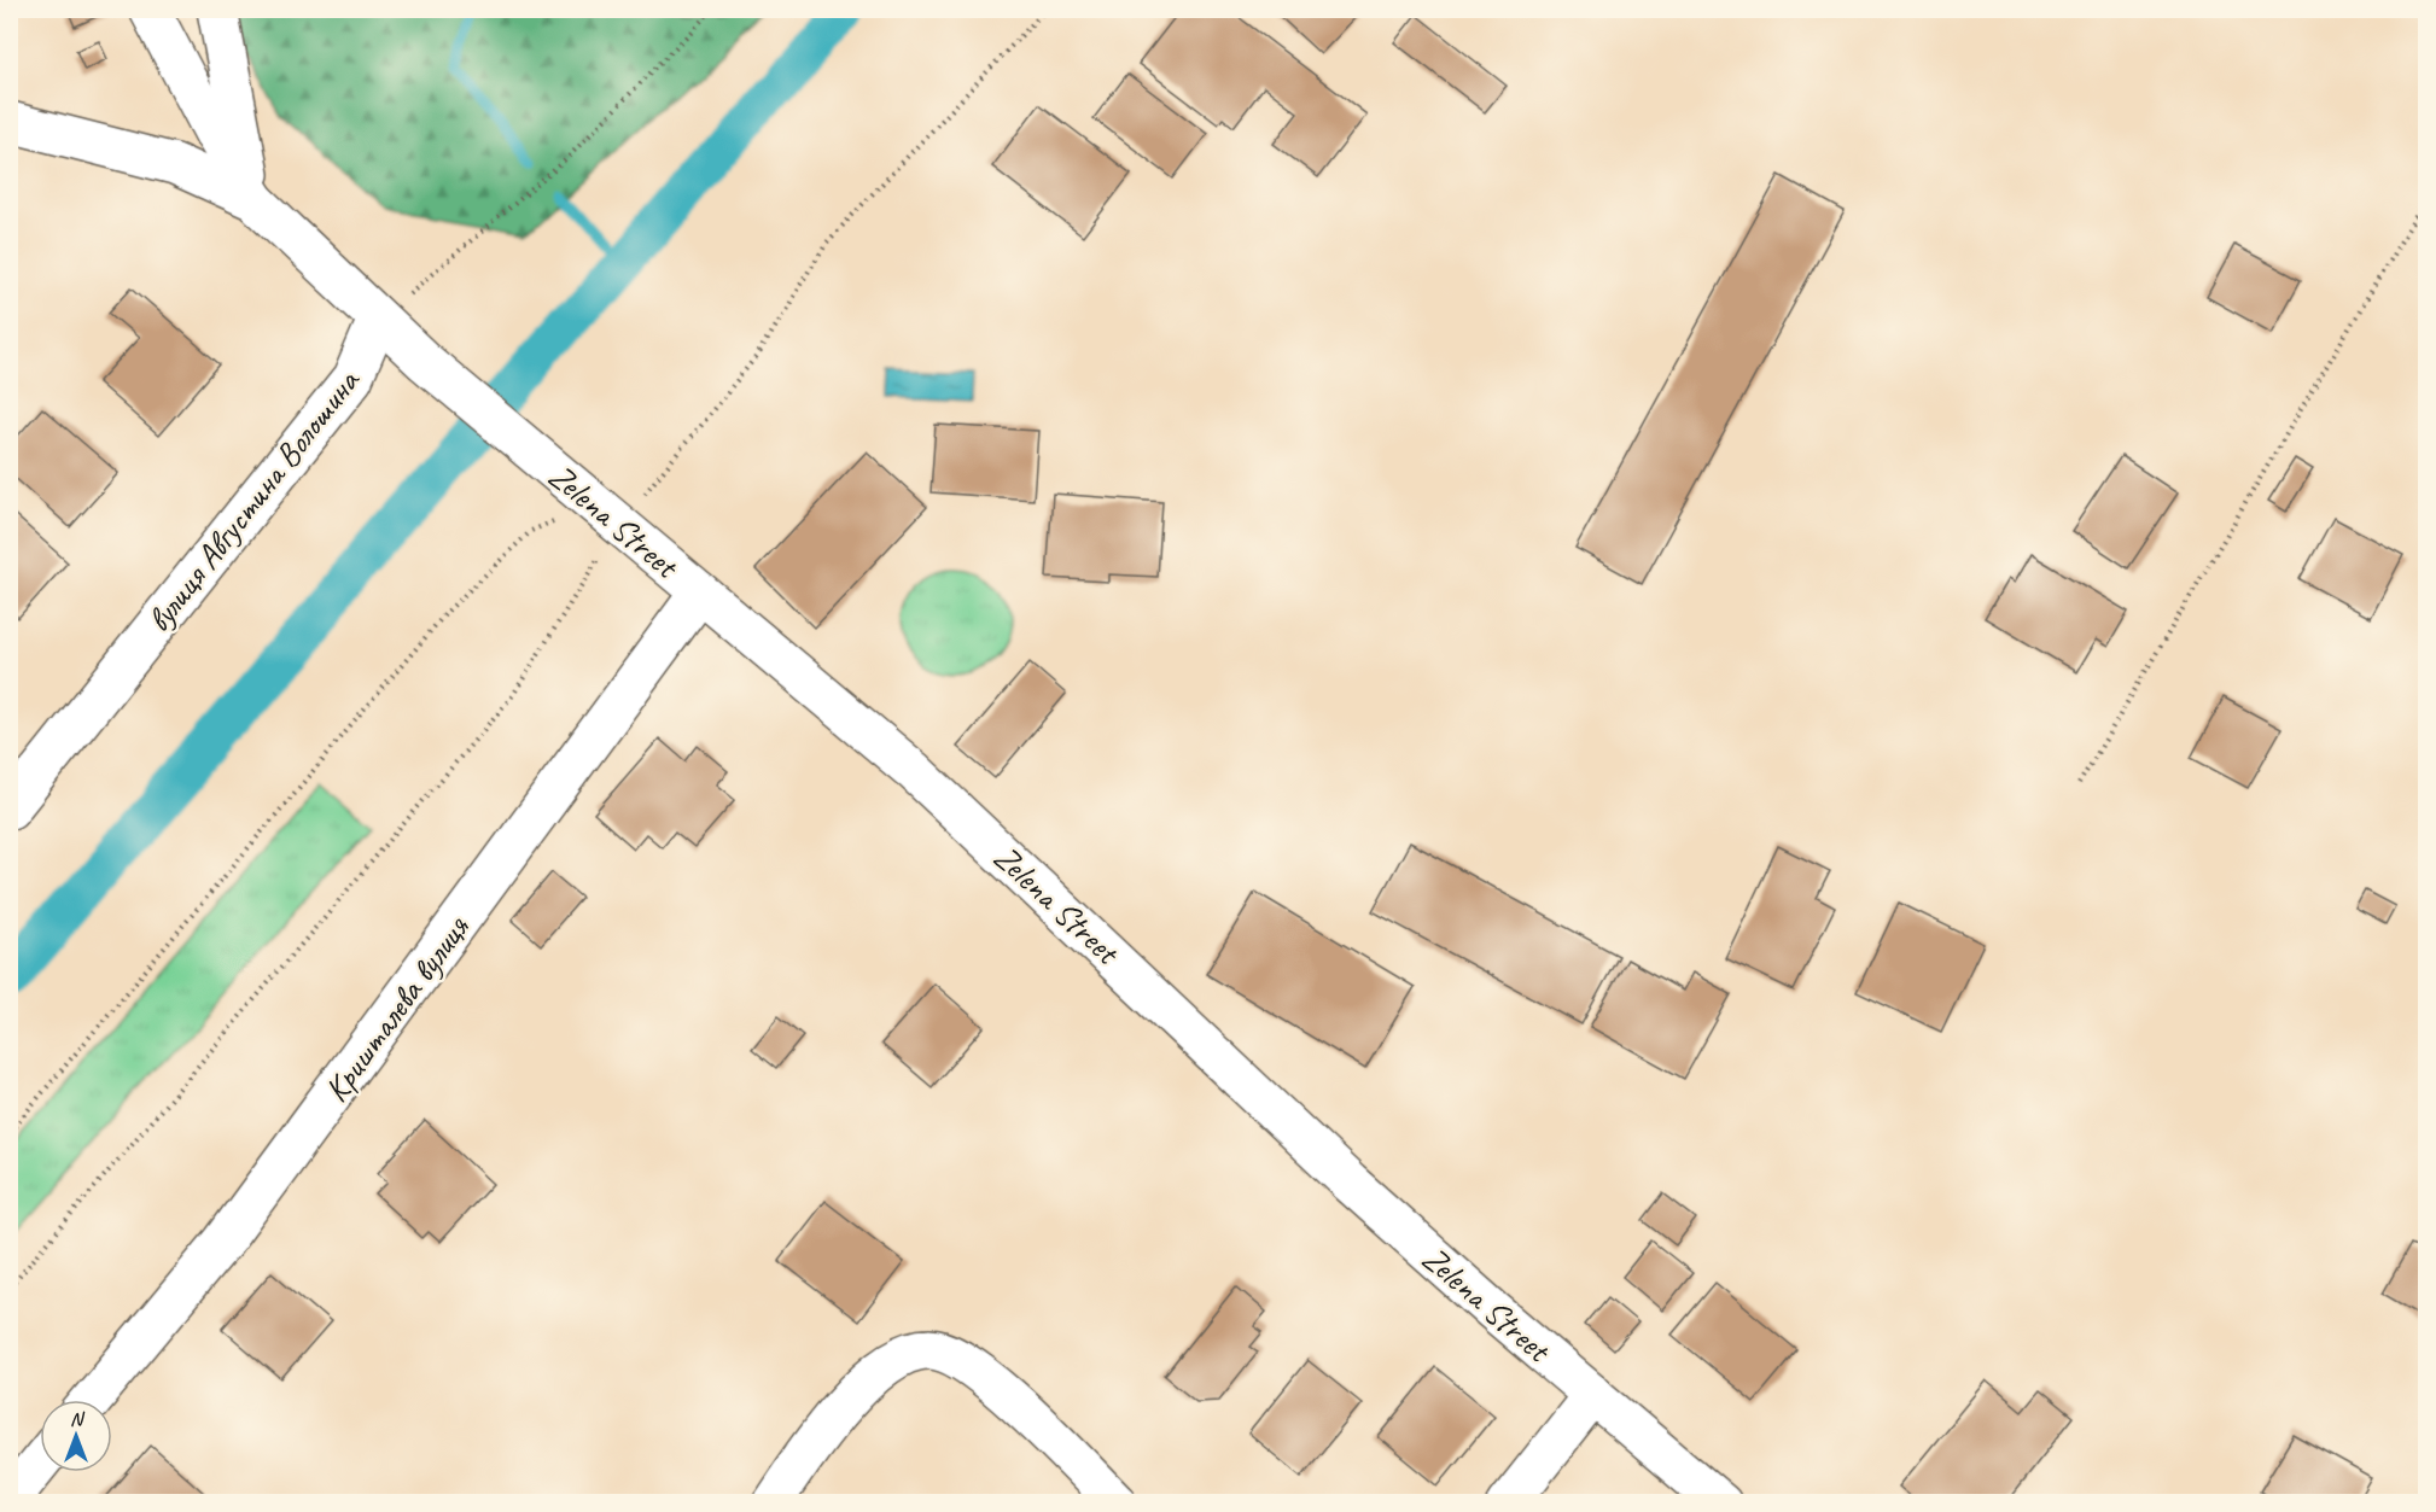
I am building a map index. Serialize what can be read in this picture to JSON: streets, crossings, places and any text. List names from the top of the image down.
{
  "streets": {
    "street": ["вулиця Августина Волошина", "Zelena Street", "Кришталева вулиця"]
  },
  "crossings": [
    ["вулиця Августина Волошина", "Zelena Street"],
    ["Zelena Street", "Кришталева вулиця"]
  ],
  "north": "top"
}
